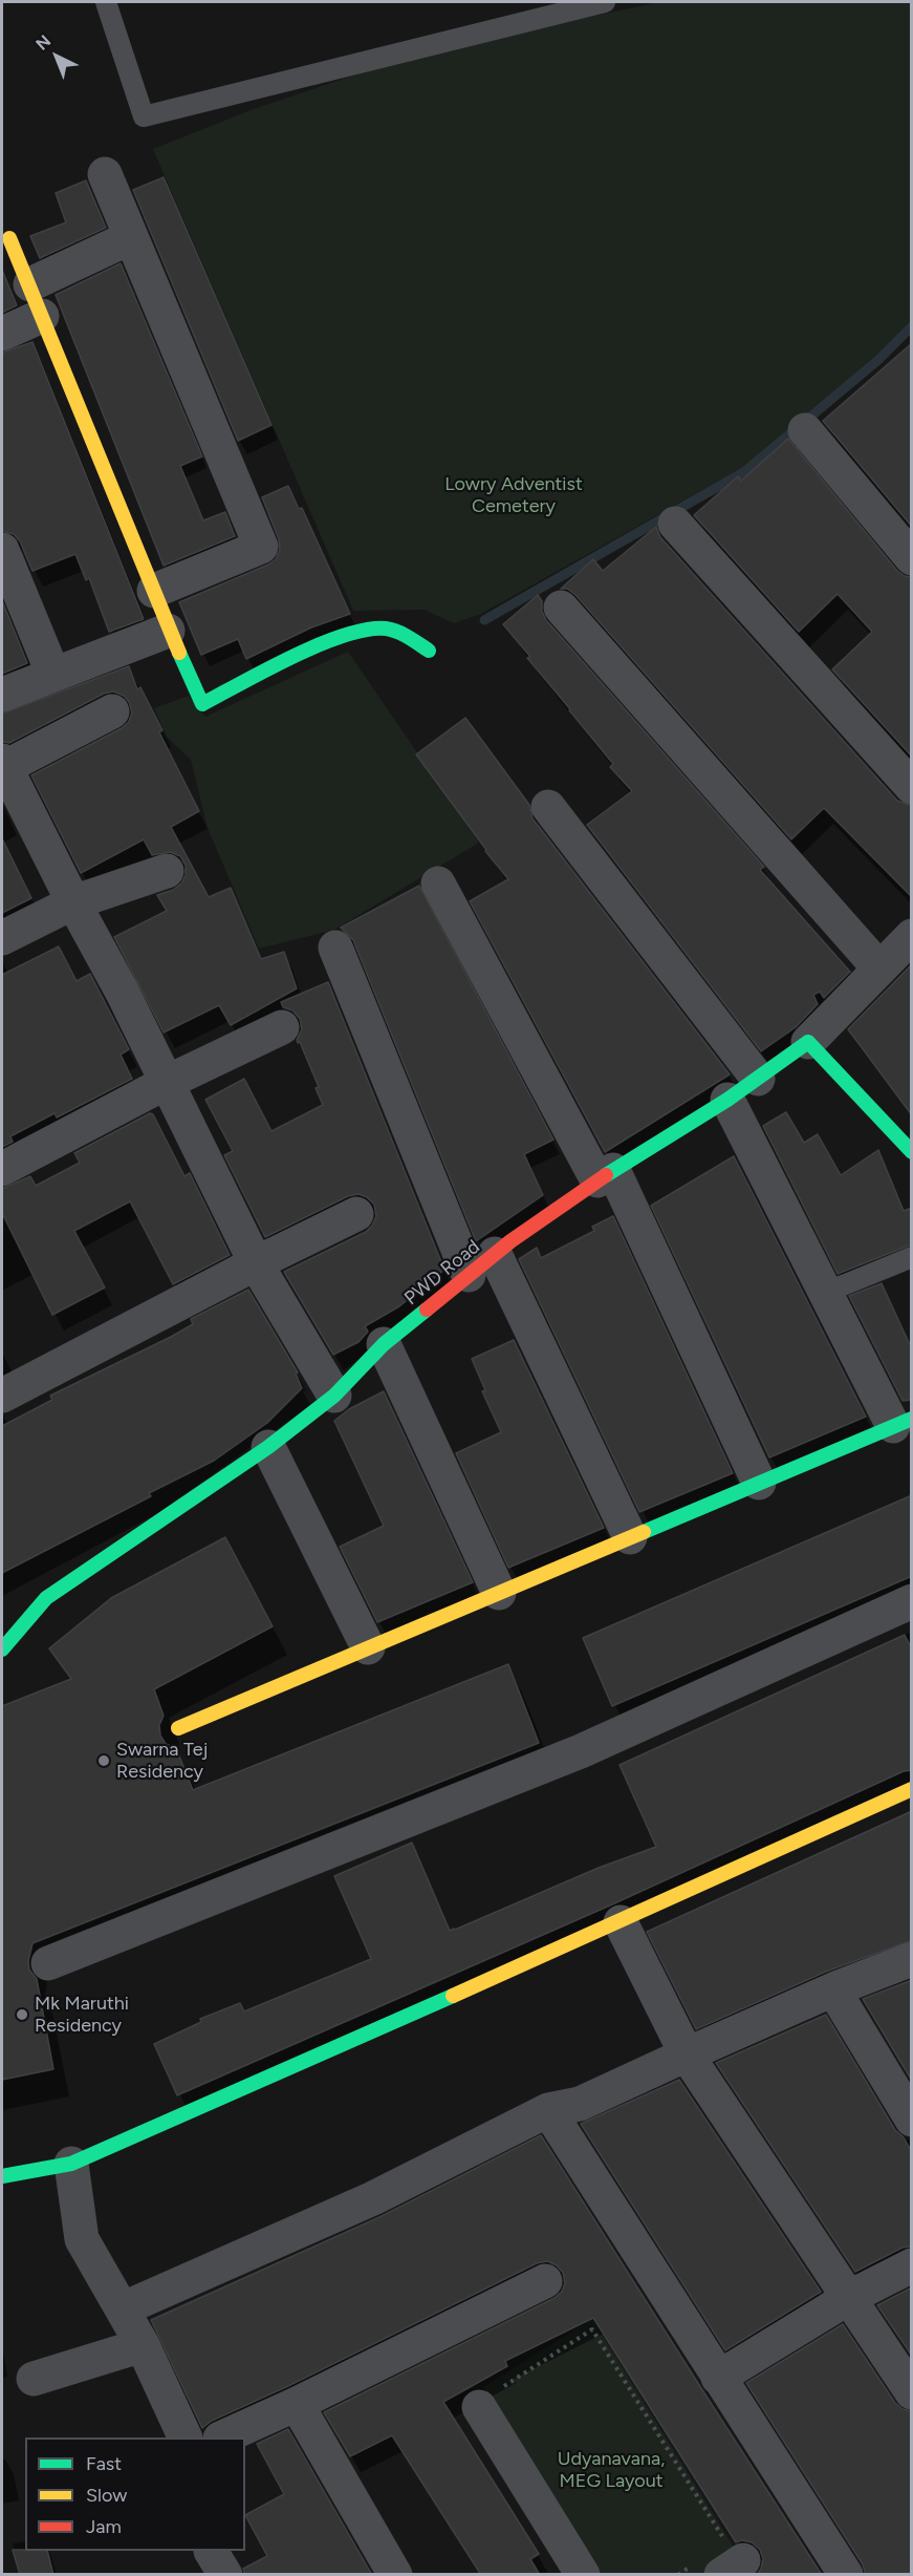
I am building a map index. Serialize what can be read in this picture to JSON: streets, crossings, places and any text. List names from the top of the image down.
{
  "streets": {
    "street": ["PWD Road"]
  },
  "parks": ["Lowry Adventist Cemetery", "Udyanavana, MEG Layout"],
  "places": ["Swarna Tej Residency", "Mk Maruthi Residency"],
  "legend": ["Fast", "Slow", "Jam"],
  "north": "top left"
}
